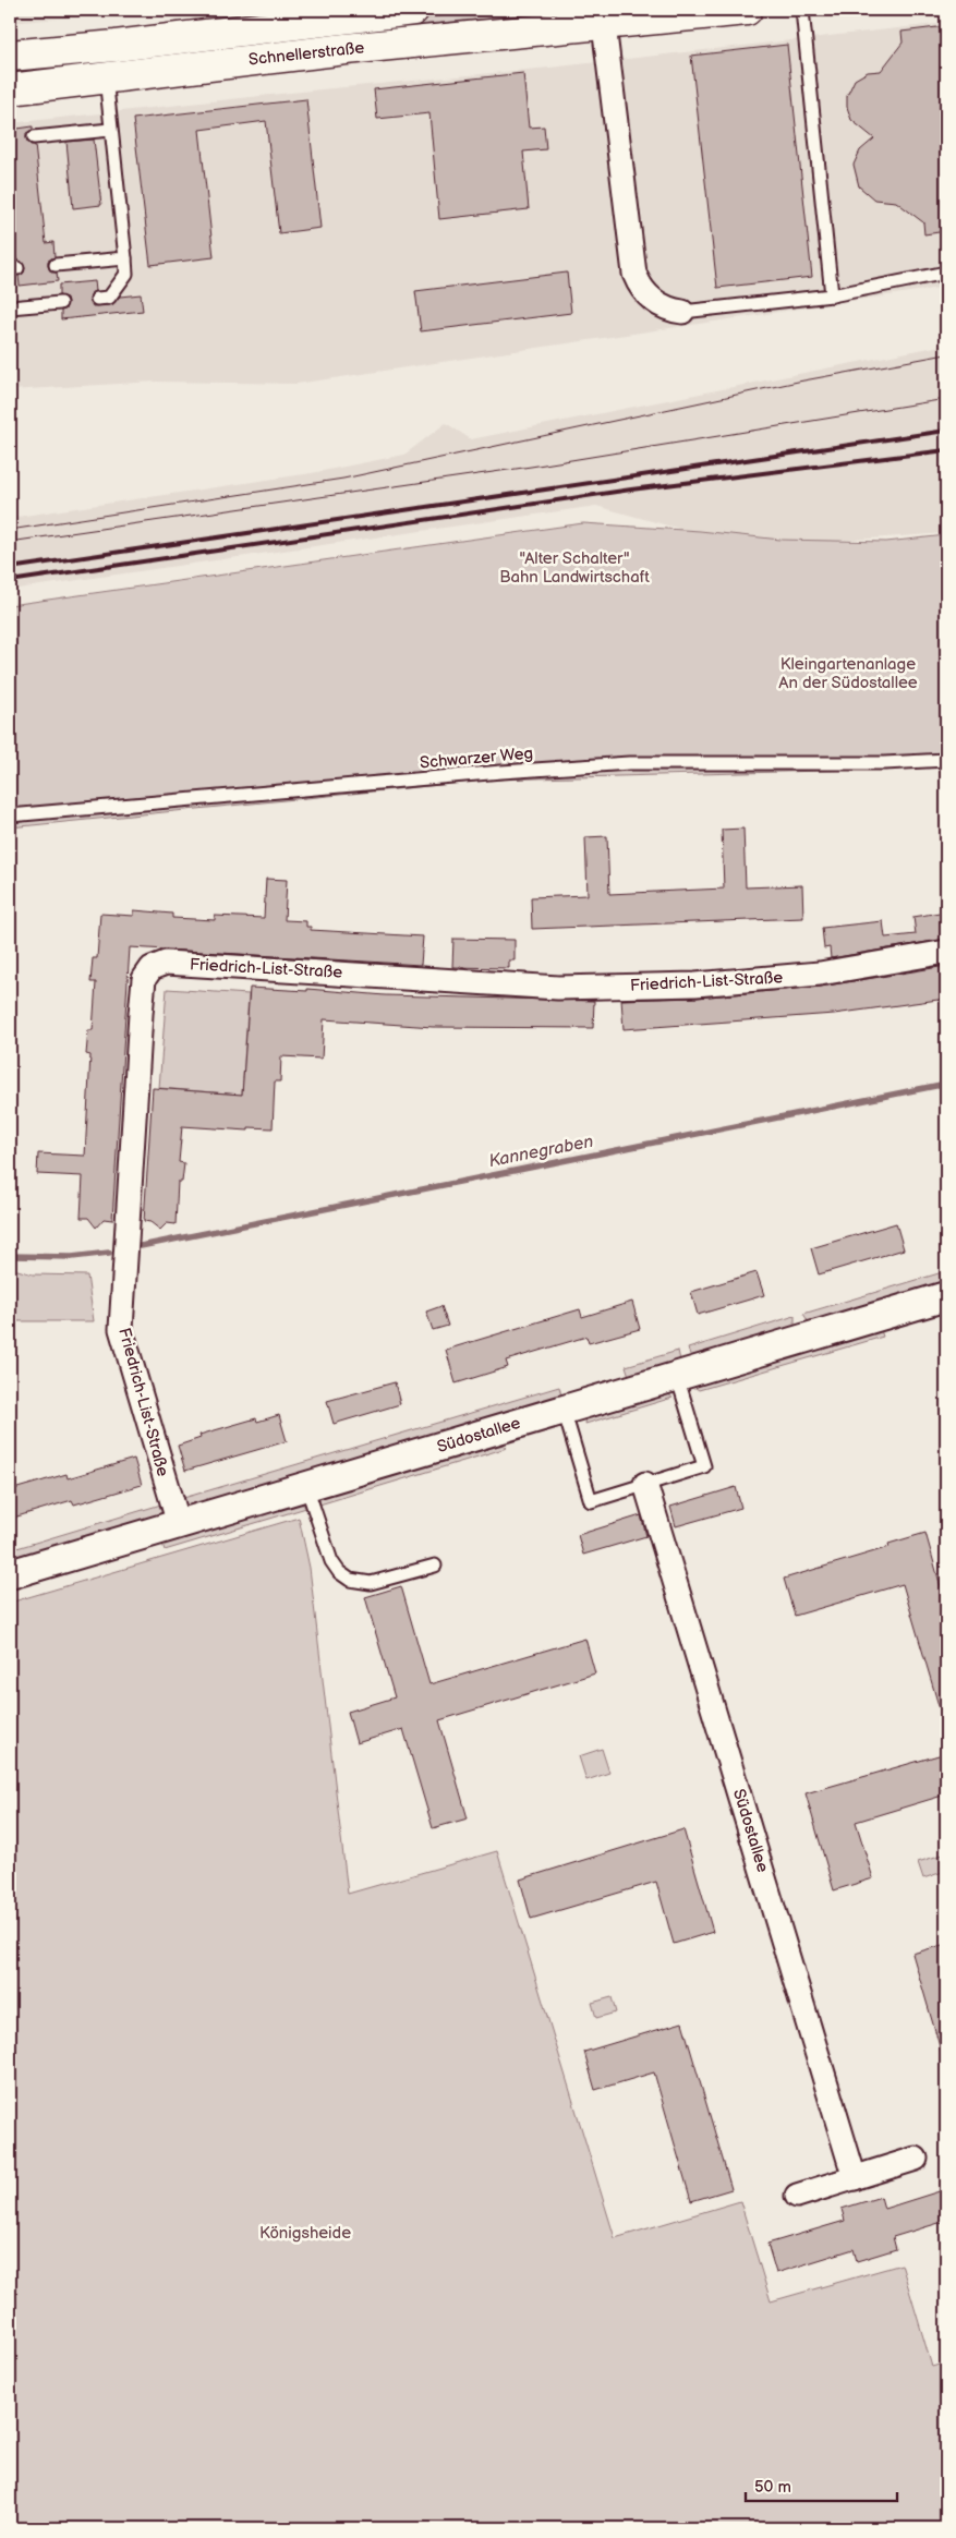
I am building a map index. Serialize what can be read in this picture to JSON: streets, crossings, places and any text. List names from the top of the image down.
{
  "streets": {
    "main road": ["Schnellerstraße"],
    "street": ["Friedrich-List-Straße", "Südostallee"],
    "lane": ["Schwarzer Weg"]
  },
  "crossings": [
    ["Friedrich-List-Straße", "Südostallee"]
  ],
  "water": ["Kannegraben"],
  "parks": ["\"Alter Schalter\" Bahn Landwirtschaft", "Kleingartenanlage An der Südostallee", "Königsheide"],
  "scale_bar": "50 m"
}
